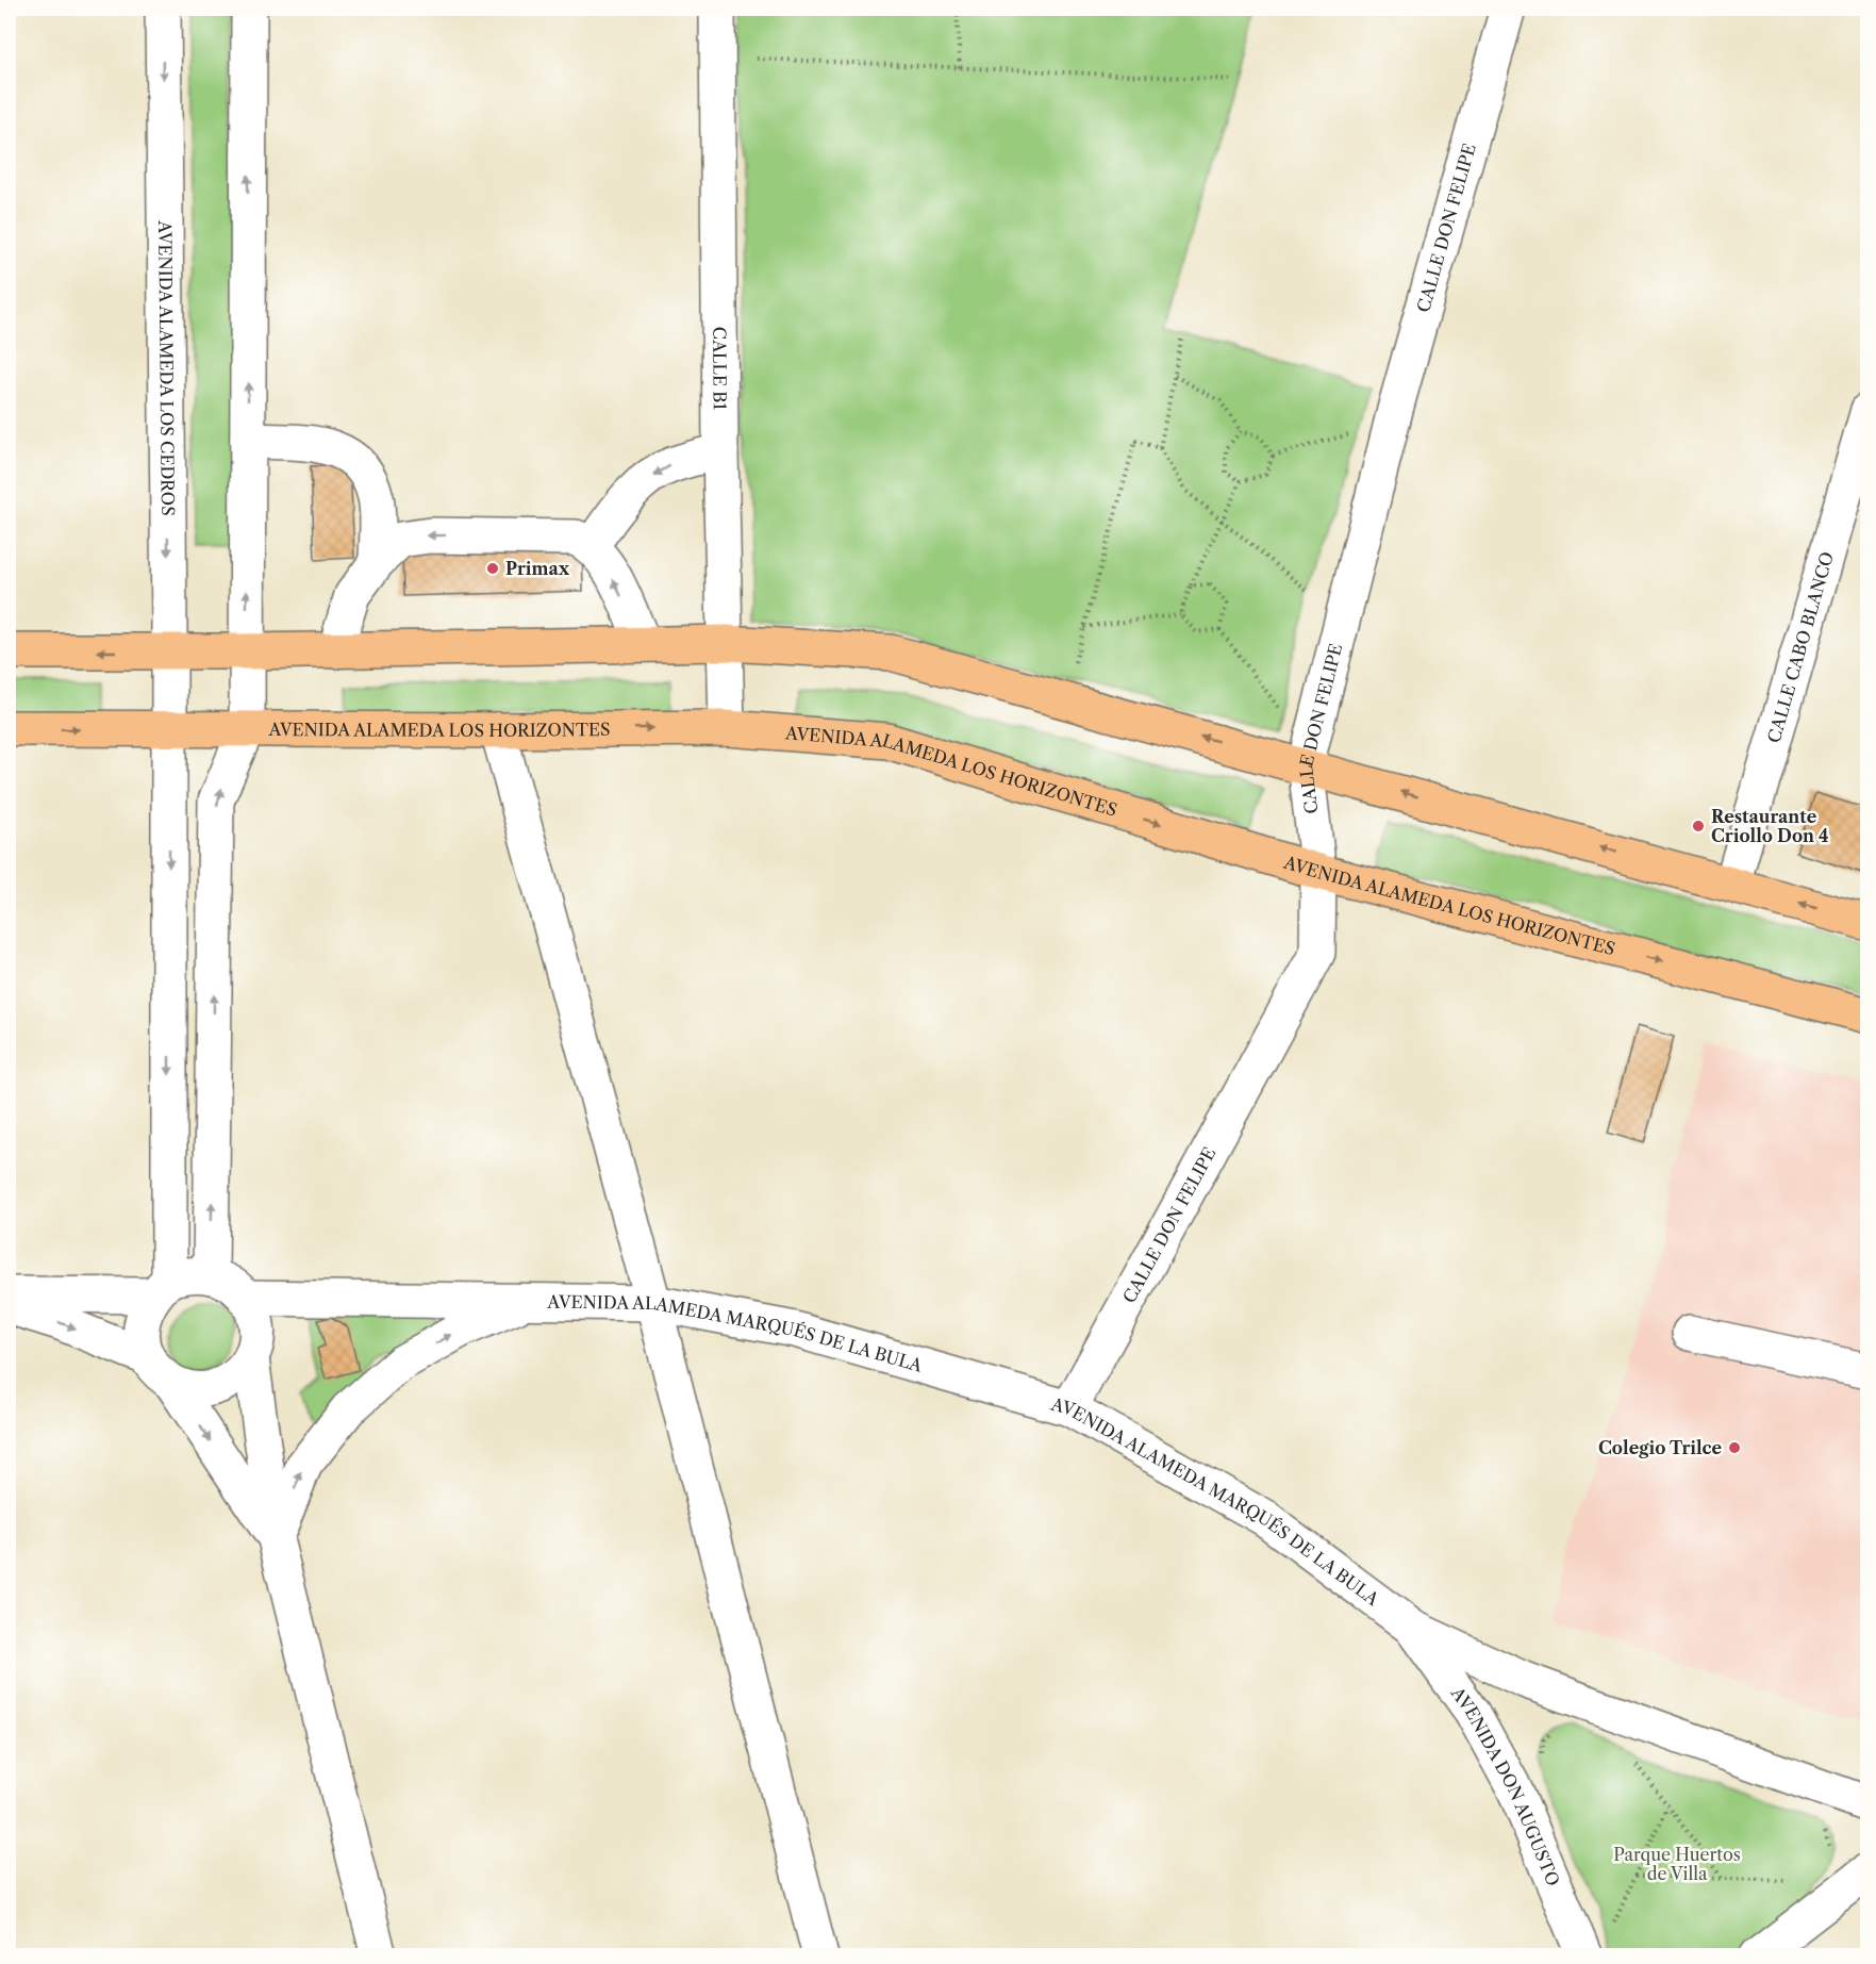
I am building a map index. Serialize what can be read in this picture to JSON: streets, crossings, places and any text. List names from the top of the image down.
{
  "streets": {
    "main road": ["AVENIDA ALAMEDA LOS HORIZONTES"],
    "street": [
      "CALLE DON FELIPE",
      "AVENIDA ALAMEDA LOS CEDROS",
      "CALLE B1",
      "CALLE CABO BLANCO",
      "AVENIDA ALAMEDA MARQUÉS DE LA BULA",
      "AVENIDA DON AUGUSTO"
    ]
  },
  "crossings": [
    ["CALLE DON FELIPE", "AVENIDA ALAMEDA LOS HORIZONTES"],
    ["CALLE DON FELIPE", "AVENIDA ALAMEDA MARQUÉS DE LA BULA"],
    ["AVENIDA ALAMEDA LOS CEDROS", "AVENIDA ALAMEDA LOS HORIZONTES"],
    ["AVENIDA ALAMEDA LOS CEDROS", "AVENIDA ALAMEDA MARQUÉS DE LA BULA"],
    ["CALLE B1", "AVENIDA ALAMEDA LOS HORIZONTES"],
    ["AVENIDA ALAMEDA MARQUÉS DE LA BULA", "AVENIDA DON AUGUSTO"]
  ],
  "parks": ["Parque Huertos de Villa"],
  "places": ["Primax", "Restaurante Criollo Don 4", "Colegio Trilce"]
}
